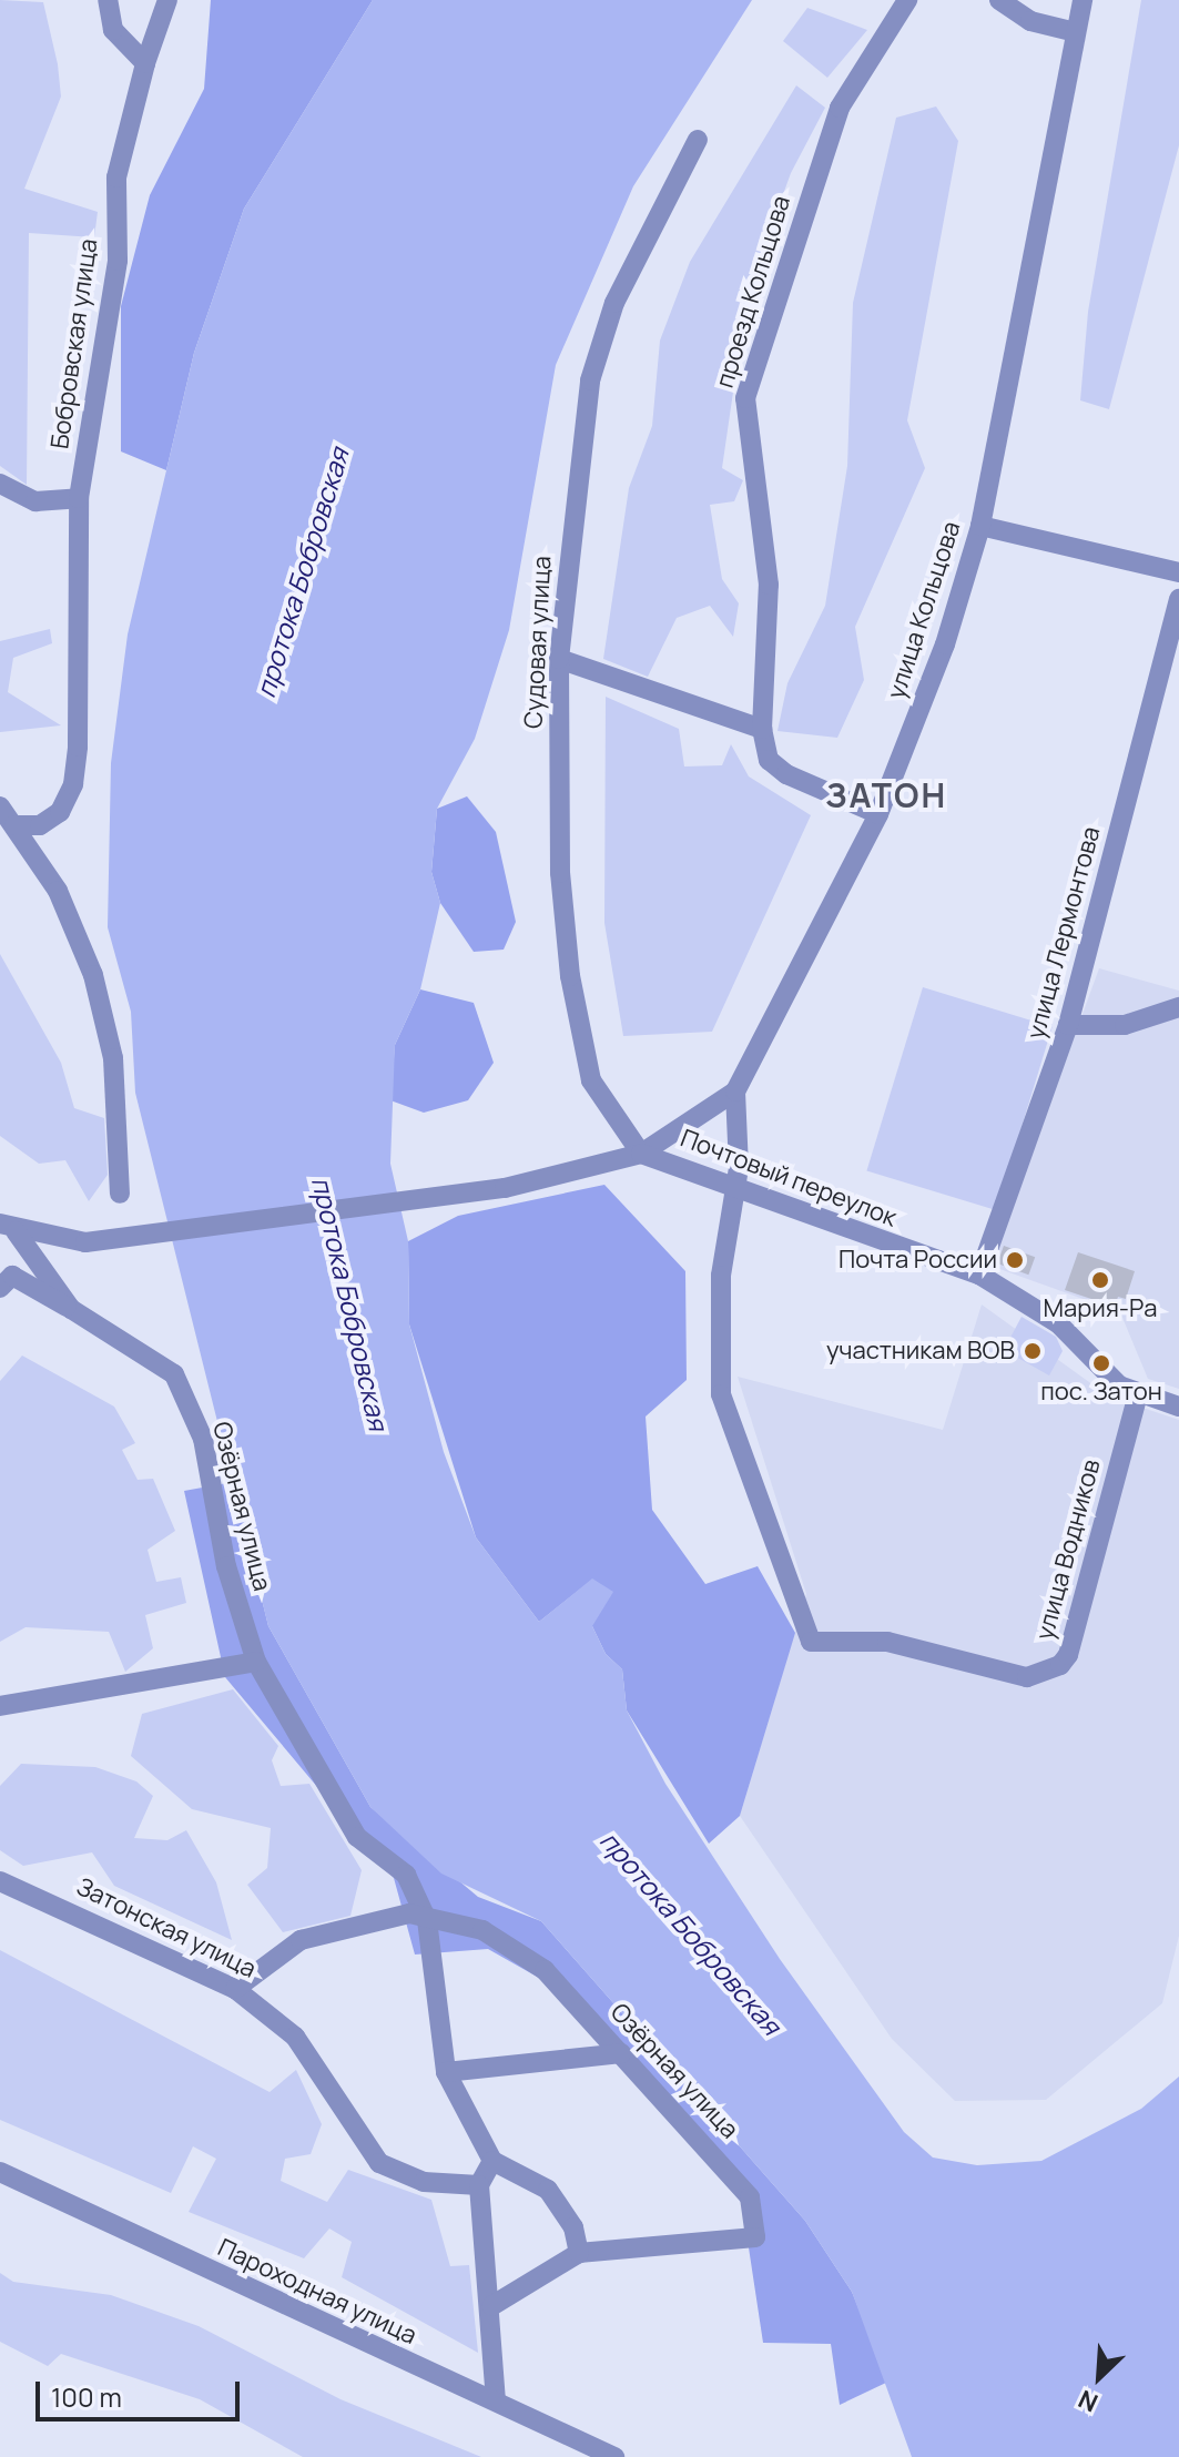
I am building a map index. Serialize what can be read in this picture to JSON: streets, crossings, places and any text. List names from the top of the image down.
{
  "streets": {
    "street": [
      "проезд Кольцова",
      "Бобровская улица",
      "улица Кольцова",
      "Судовая улица",
      "улица Лермонтова",
      "Почтовый переулок",
      "Озёрная улица",
      "улица Водников",
      "Затонская улица",
      "Пароходная улица"
    ]
  },
  "crossings": [
    ["проезд Кольцова", "улица Кольцова"],
    ["улица Кольцова", "Судовая улица"],
    ["улица Кольцова", "Почтовый переулок"],
    ["улица Кольцова", "Озёрная улица"],
    ["Судовая улица", "Почтовый переулок"],
    ["улица Лермонтова", "Почтовый переулок"],
    ["Почтовый переулок", "улица Водников"],
    ["Озёрная улица", "Затонская улица"]
  ],
  "districts": ["ЗАТОН"],
  "water": ["протока Бобровская"],
  "places": [
    "Почта России",
    "Мария-Ра",
    "участникам ВОВ",
    "пос. Затон"
  ],
  "scale_bar": "100 m",
  "north": "bottom left"
}
